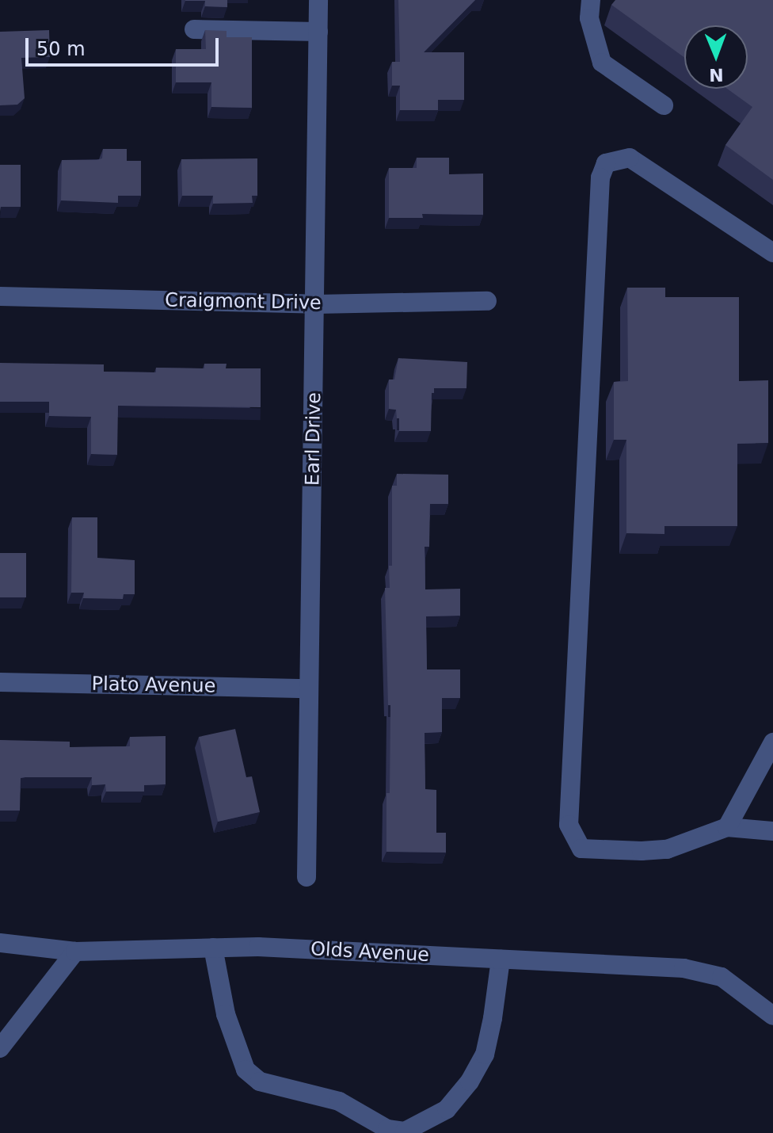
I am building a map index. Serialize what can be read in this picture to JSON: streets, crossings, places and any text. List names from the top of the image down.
{
  "streets": {
    "street": [
      "Craigmont Drive",
      "Earl Drive",
      "Plato Avenue",
      "Olds Avenue"
    ]
  },
  "crossings": [
    ["Craigmont Drive", "Earl Drive"],
    ["Earl Drive", "Plato Avenue"]
  ],
  "scale_bar": "50 m",
  "north": "bottom"
}
